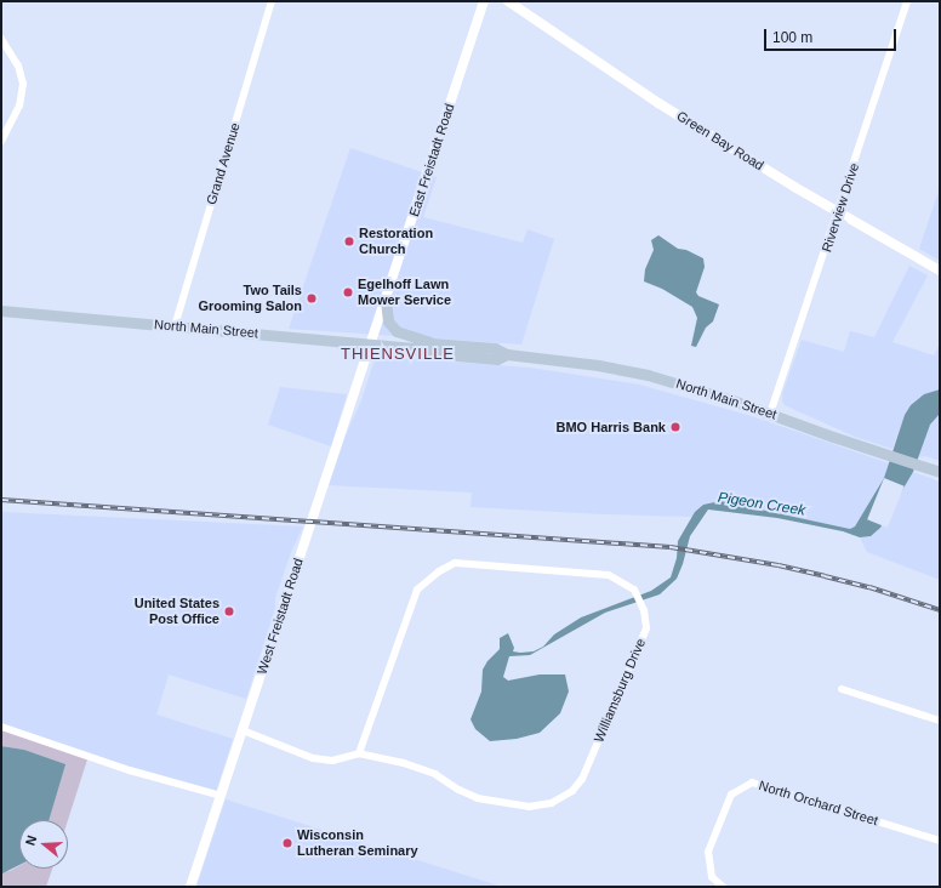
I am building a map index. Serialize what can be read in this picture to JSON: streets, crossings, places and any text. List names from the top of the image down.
{
  "streets": {
    "main road": ["North Main Street"],
    "street": [
      "Green Bay Road",
      "East Freistadt Road",
      "Grand Avenue",
      "Riverview Drive",
      "West Freistadt Road",
      "Williamsburg Drive",
      "North Orchard Street"
    ]
  },
  "crossings": [
    ["Green Bay Road", "Riverview Drive"],
    ["East Freistadt Road", "North Main Street"],
    ["East Freistadt Road", "West Freistadt Road"],
    ["Grand Avenue", "North Main Street"],
    ["Riverview Drive", "North Main Street"],
    ["North Main Street", "West Freistadt Road"],
    ["West Freistadt Road", "Williamsburg Drive"]
  ],
  "districts": ["THIENSVILLE"],
  "water": ["Pigeon Creek"],
  "places": [
    "Restoration Church",
    "Egelhoff Lawn Mower Service",
    "Two Tails Grooming Salon",
    "BMO Harris Bank",
    "United States Post Office",
    "Wisconsin Lutheran Seminary"
  ],
  "scale_bar": "100 m",
  "north": "left"
}
